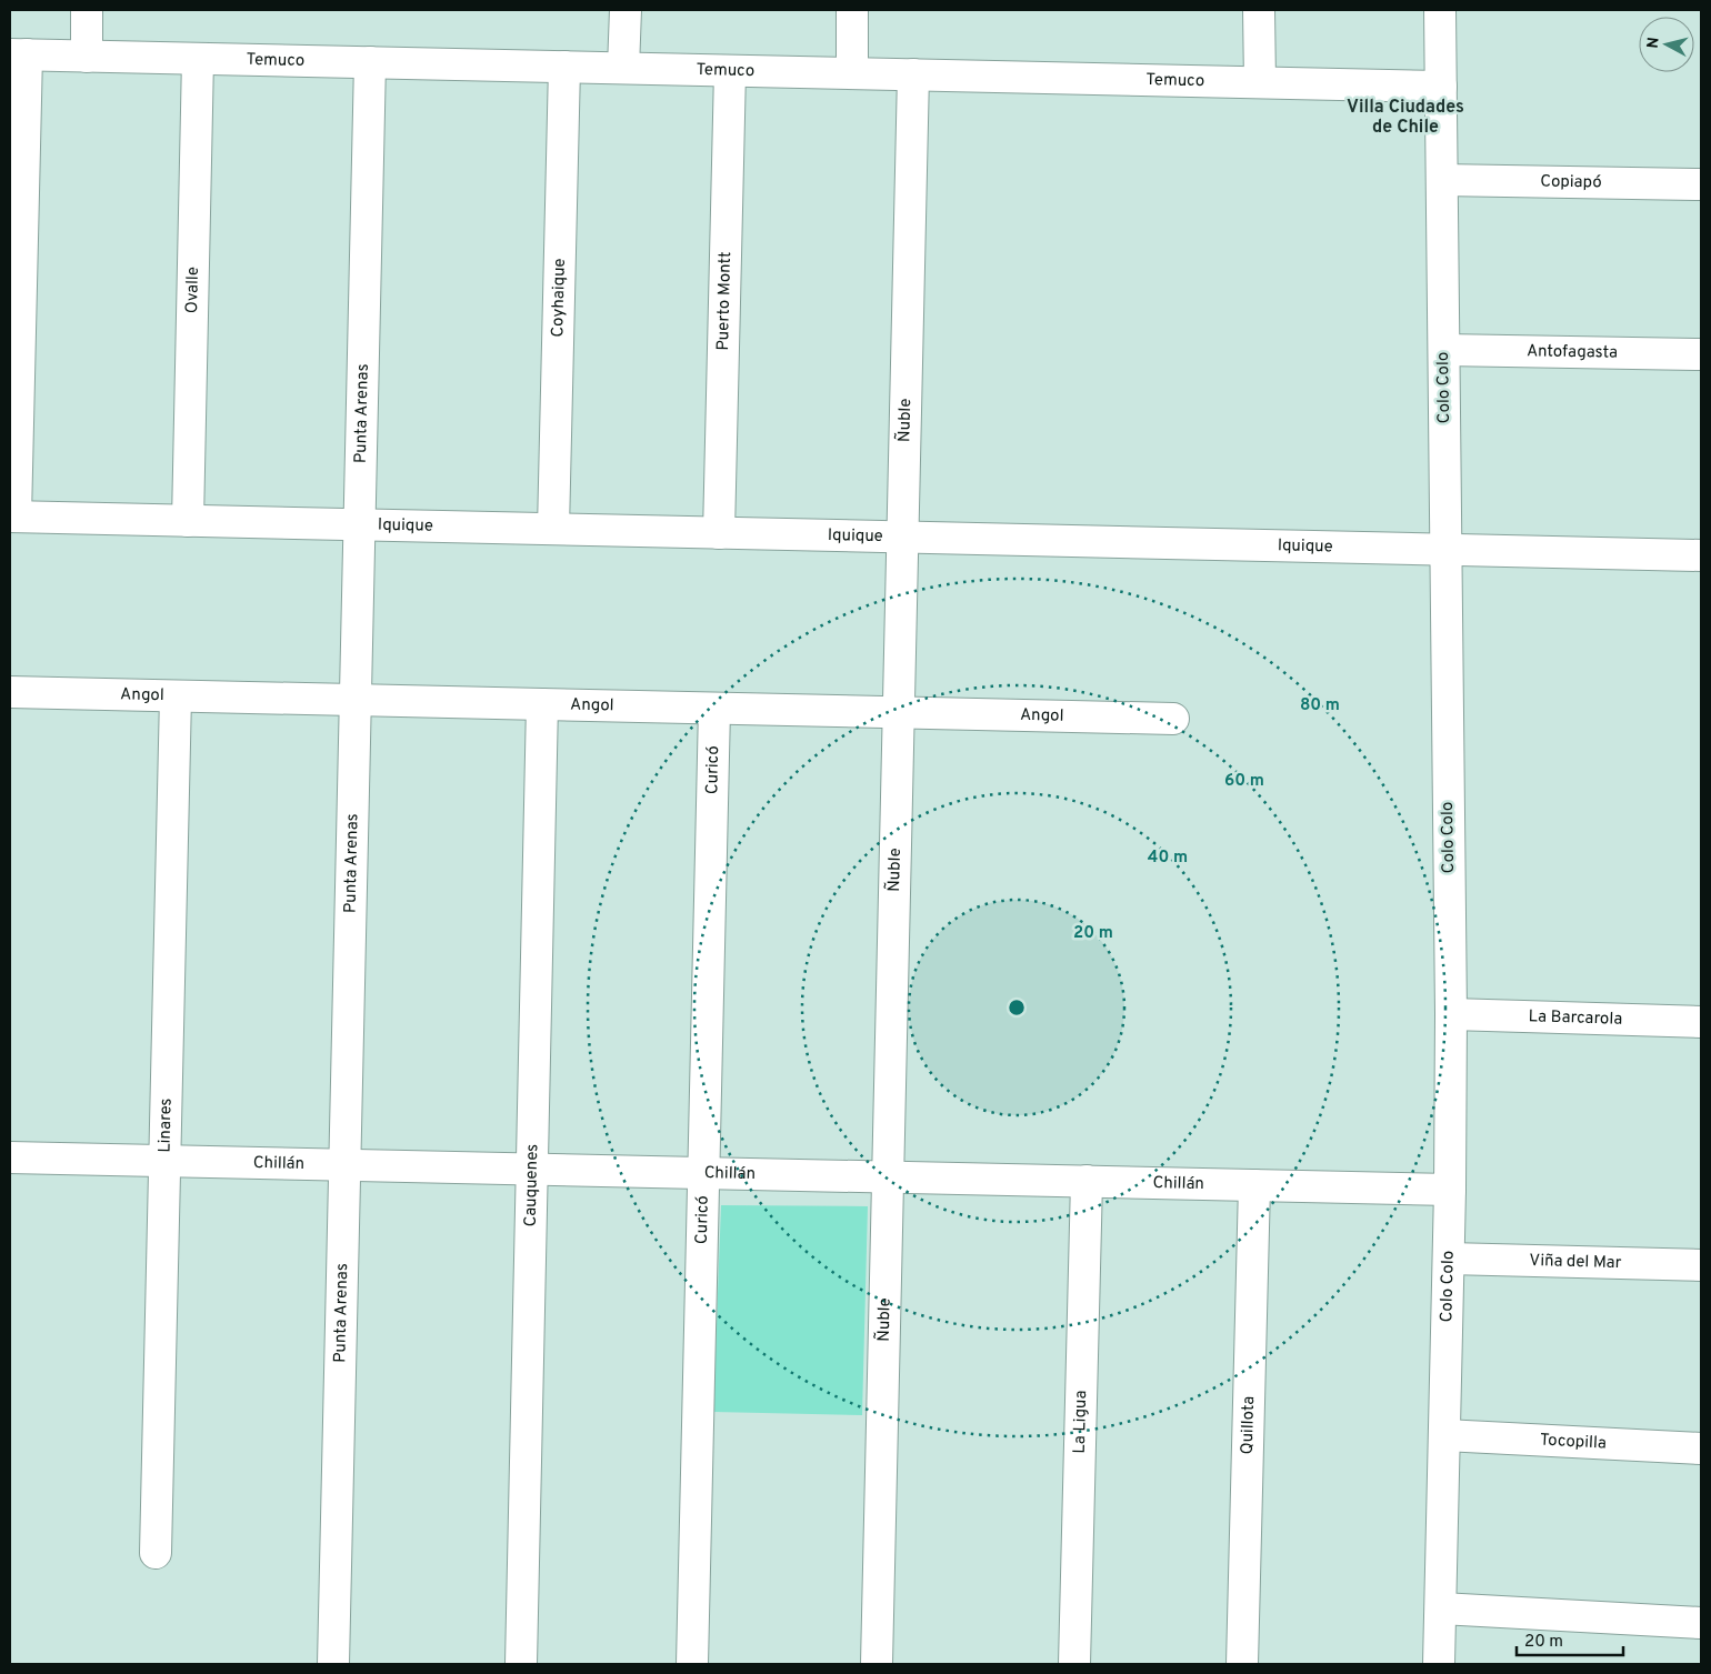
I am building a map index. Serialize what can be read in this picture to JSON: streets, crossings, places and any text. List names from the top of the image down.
{
  "streets": {
    "street": [
      "Temuco",
      "Copiapó",
      "Ovalle",
      "Coyhaique",
      "Puerto Montt",
      "Antofagasta",
      "Colo Colo",
      "Punta Arenas",
      "Ñuble",
      "Iquique",
      "Angol",
      "Curicó",
      "La Barcarola",
      "Linares",
      "Chillán",
      "Cauquenes",
      "Viña del Mar",
      "La Ligua",
      "Quillota",
      "Tocopilla"
    ]
  },
  "crossings": [
    ["Temuco", "Ovalle"],
    ["Temuco", "Coyhaique"],
    ["Temuco", "Puerto Montt"],
    ["Temuco", "Colo Colo"],
    ["Temuco", "Punta Arenas"],
    ["Temuco", "Ñuble"],
    ["Copiapó", "Colo Colo"],
    ["Ovalle", "Iquique"],
    ["Coyhaique", "Iquique"],
    ["Puerto Montt", "Iquique"],
    ["Antofagasta", "Colo Colo"],
    ["Colo Colo", "Iquique"],
    ["Colo Colo", "La Barcarola"],
    ["Colo Colo", "Chillán"],
    ["Colo Colo", "Viña del Mar"],
    ["Colo Colo", "Tocopilla"],
    ["Punta Arenas", "Iquique"],
    ["Punta Arenas", "Angol"],
    ["Punta Arenas", "Chillán"],
    ["Ñuble", "Iquique"],
    ["Ñuble", "Angol"],
    ["Ñuble", "Chillán"],
    ["Angol", "Curicó"],
    ["Angol", "Linares"],
    ["Angol", "Cauquenes"],
    ["Curicó", "Chillán"],
    ["Linares", "Chillán"],
    ["Chillán", "Cauquenes"],
    ["Chillán", "La Ligua"],
    ["Chillán", "Quillota"]
  ],
  "districts": ["Villa Ciudades de Chile"],
  "scale_bar": "20 m",
  "north": "left",
  "rings": [
    "80 m",
    "60 m",
    "40 m",
    "20 m"
  ]
}
